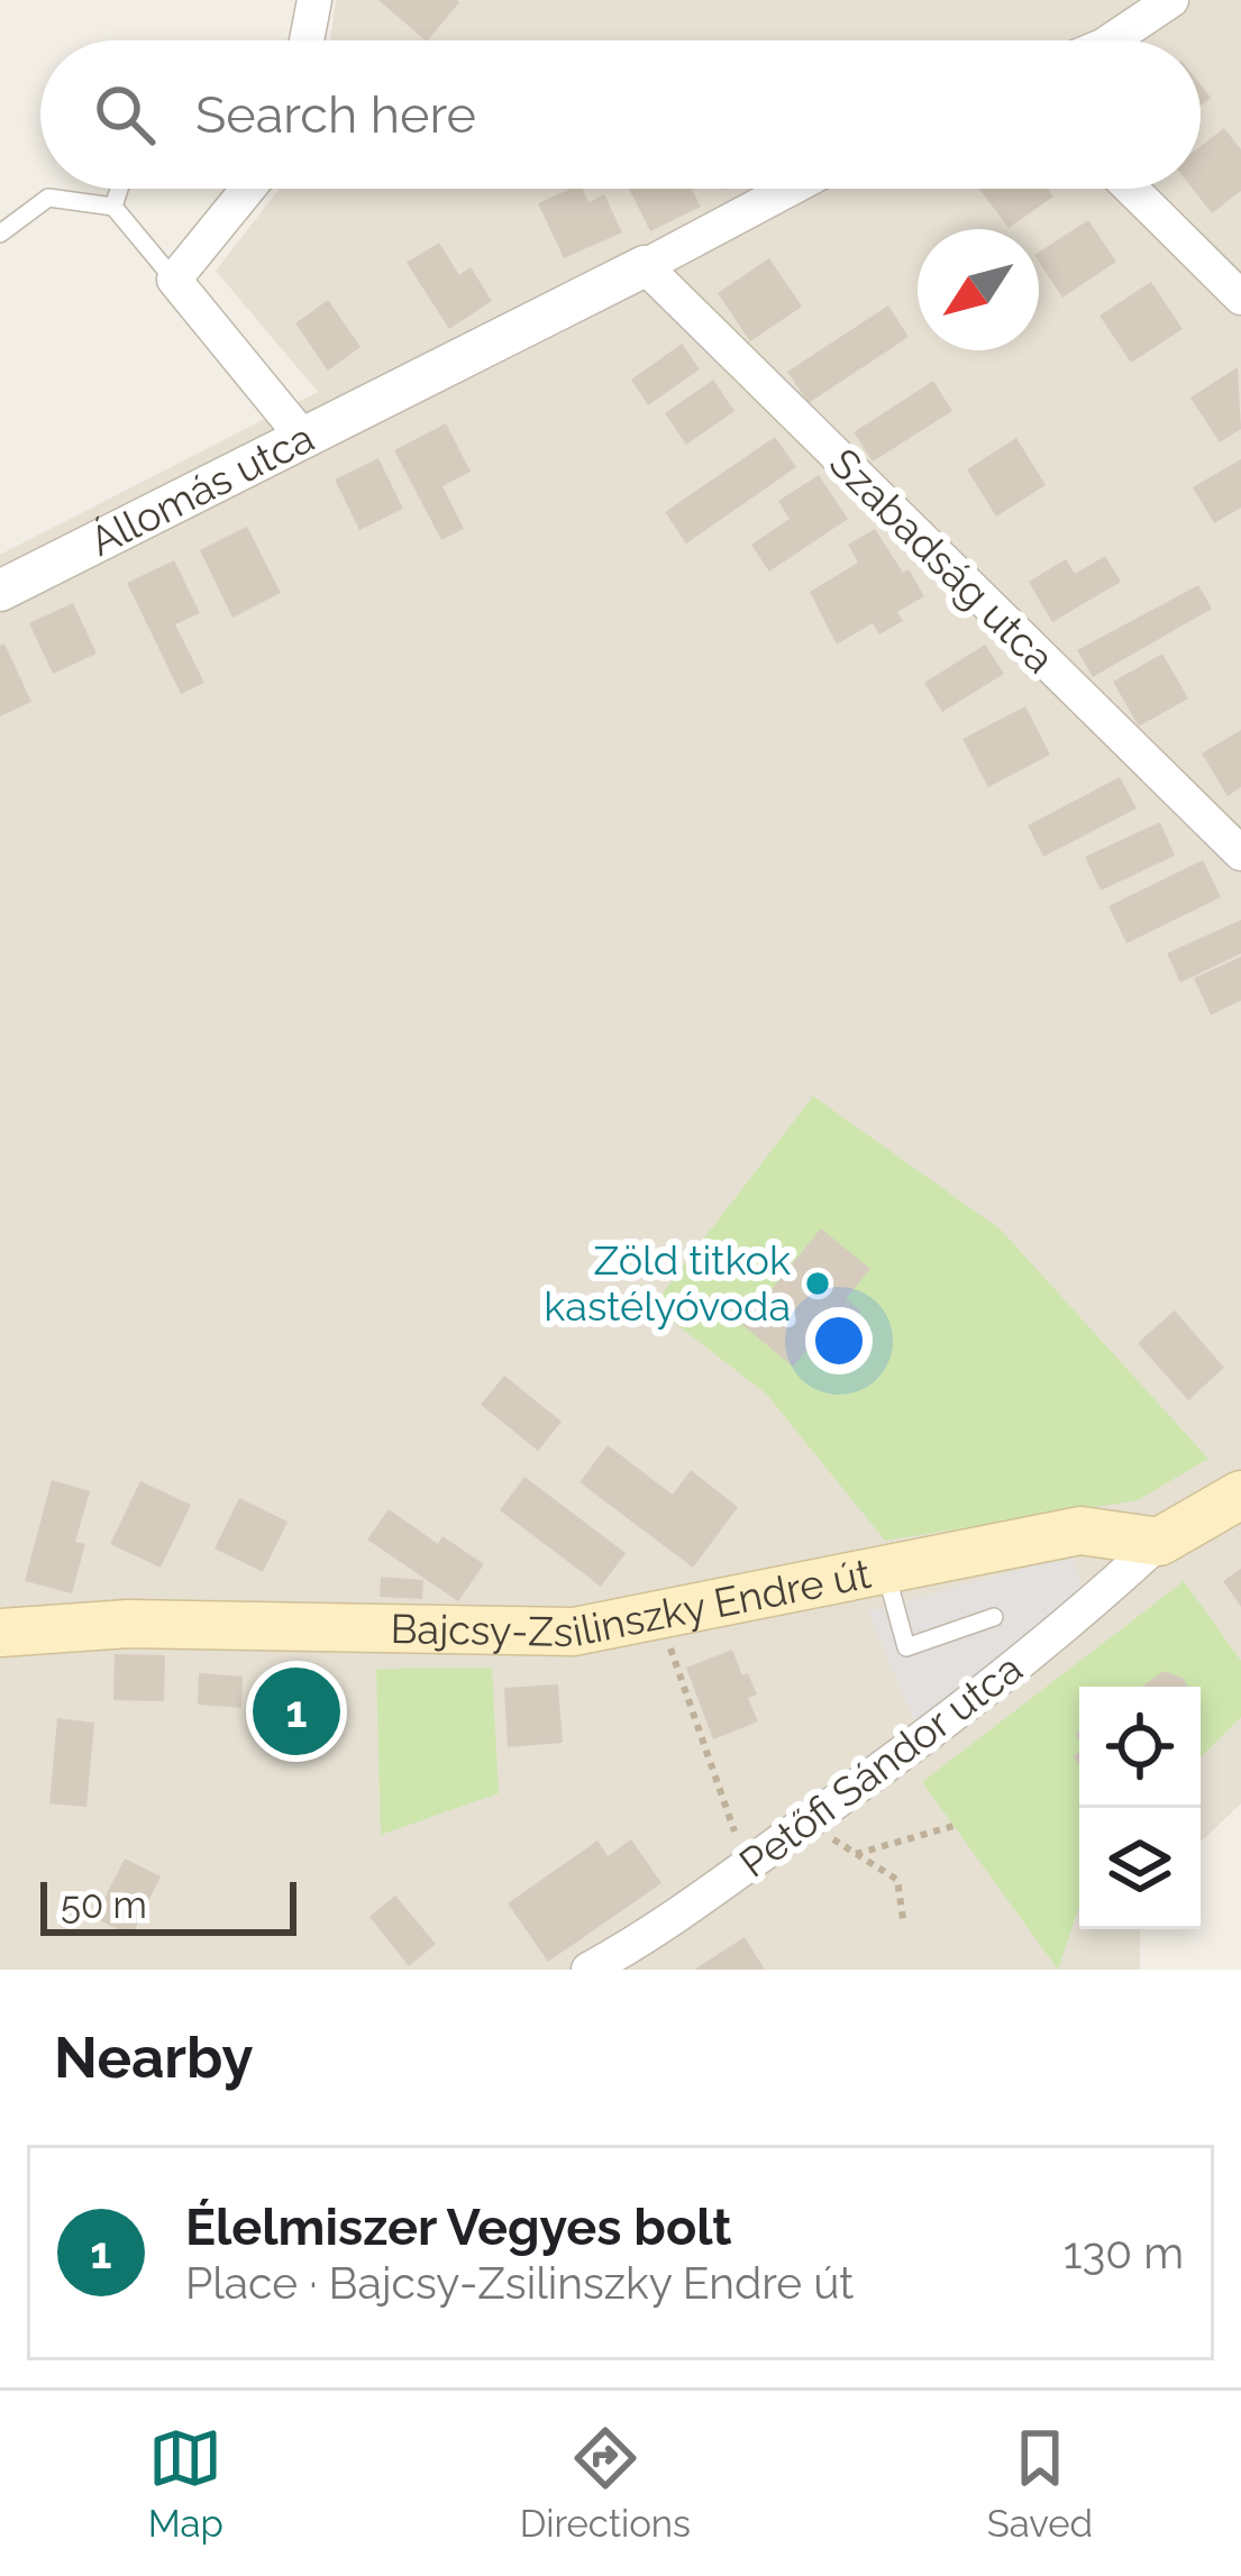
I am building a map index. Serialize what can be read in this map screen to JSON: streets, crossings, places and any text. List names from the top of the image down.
{
  "streets": {
    "main road": ["Bajcsy-Zsilinszky Endre út"],
    "street": ["Állomás utca", "Szabadság utca", "Petőfi Sándor utca"]
  },
  "crossings": [
    ["Bajcsy-Zsilinszky Endre út", "Petőfi Sándor utca"]
  ],
  "places": ["Zöld titkok kastélyóvoda"],
  "scale_bar": "50 m",
  "north": "bottom left",
  "page": {
    "search": "Search here",
    "pins": "1",
    "scale": "50 m",
    "heading": "Nearby",
    "list": [
      {
        "mark": "1",
        "name": "Élelmiszer Vegyes bolt",
        "note": "Place · Bajcsy-Zsilinszky Endre út",
        "value": "130 m"
      }
    ],
    "nav": ["Map", "Directions", "Saved"]
  }
}
